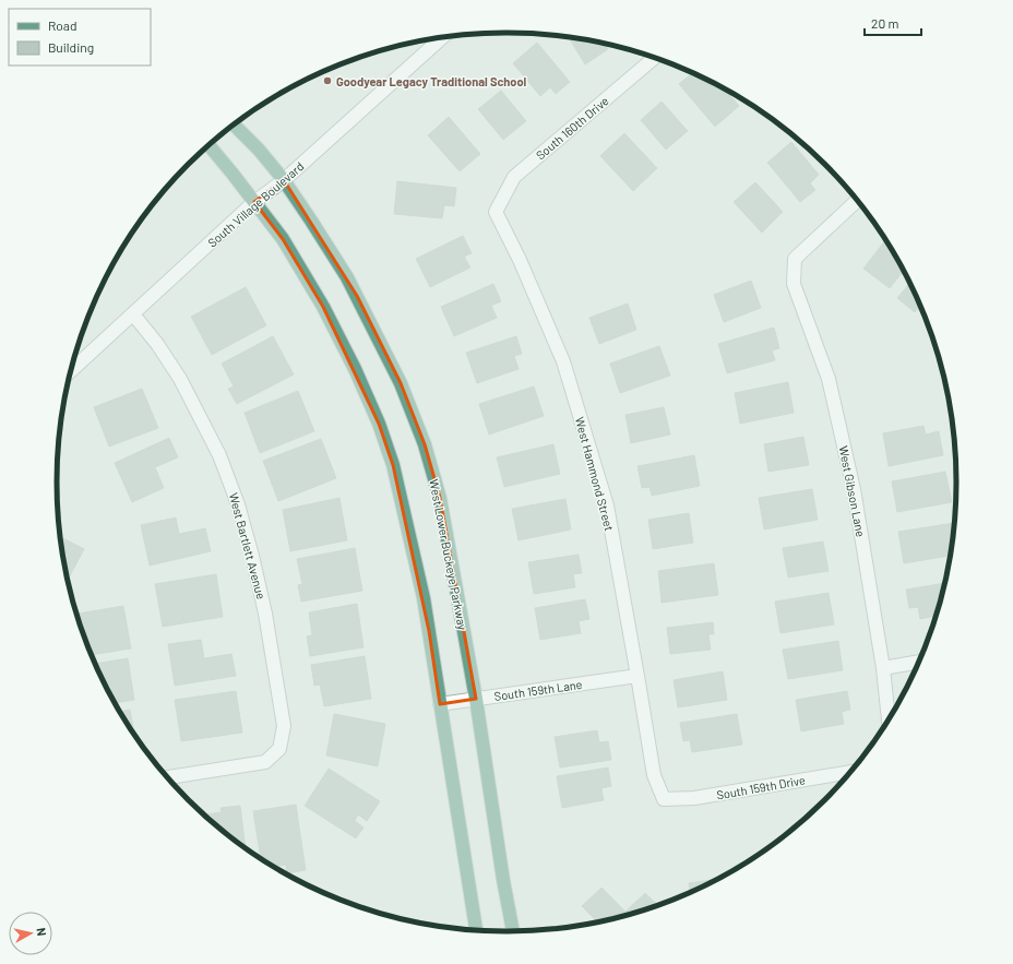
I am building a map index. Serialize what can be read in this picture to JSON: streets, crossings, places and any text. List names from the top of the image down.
{
  "streets": {
    "main road": ["West Lower Buckeye Parkway"],
    "street": [
      "South 160th Drive",
      "South Village Boulevard",
      "West Hammond Street",
      "West Gibson Lane",
      "West Bartlett Avenue",
      "South 159th Lane",
      "South 159th Drive"
    ]
  },
  "crossings": [
    ["South 160th Drive", "West Hammond Street"],
    ["South Village Boulevard", "West Bartlett Avenue"],
    ["South Village Boulevard", "West Lower Buckeye Parkway"],
    ["West Hammond Street", "South 159th Lane"],
    ["West Hammond Street", "South 159th Drive"],
    ["West Lower Buckeye Parkway", "South 159th Lane"]
  ],
  "places": ["Goodyear Legacy Traditional School"],
  "legend": ["Road", "Building"],
  "scale_bar": "20 m",
  "north": "right"
}
